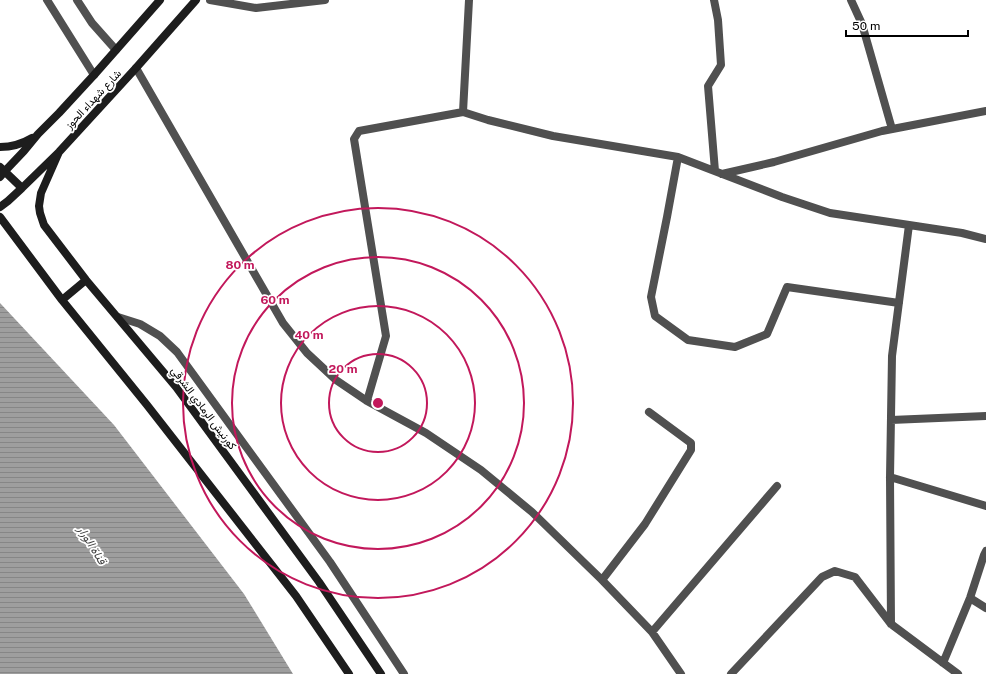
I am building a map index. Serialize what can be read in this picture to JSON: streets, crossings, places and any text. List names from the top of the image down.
{
  "streets": {
    "main road": ["شارع شهداء الحوز", "كورنيش الرمادي الشرقي"]
  },
  "crossings": [
    ["شارع شهداء الحوز", "كورنيش الرمادي الشرقي"]
  ],
  "water": ["قناة الورار"],
  "scale_bar": "50 m",
  "rings": [
    "80 m",
    "60 m",
    "40 m",
    "20 m"
  ]
}
